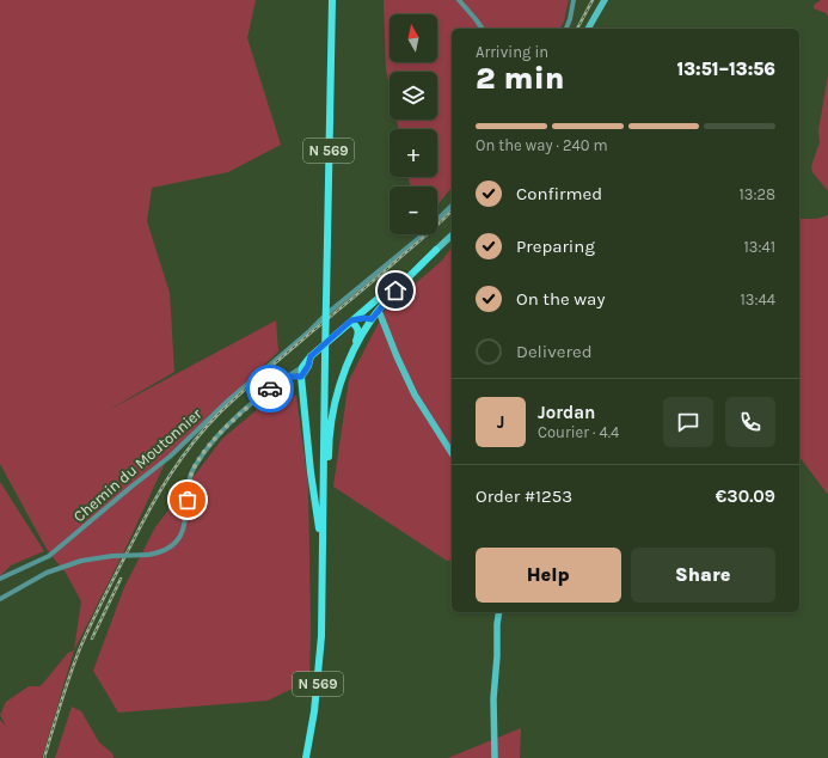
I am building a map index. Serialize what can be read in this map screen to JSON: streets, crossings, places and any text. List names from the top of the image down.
{
  "streets": {
    "main road": ["N 569"],
    "street": ["Chemin du Moutonnier"]
  },
  "north": "top",
  "page": {
    "map_buttons": ["+", "−"],
    "heading": ["2 min", "Arriving in", "13:51–13:56"],
    "panel": [
      "Jordan",
      "Courier · 4.4",
      "Order #1253",
      "€30.09"
    ],
    "bar": "On the way · 240 m",
    "list": [
      ["Confirmed", "13:28"],
      ["Preparing", "13:41"],
      ["On the way", "13:44"],
      "Delivered"
    ],
    "round": "J",
    "buttons": ["Help", "Share"]
  }
}
